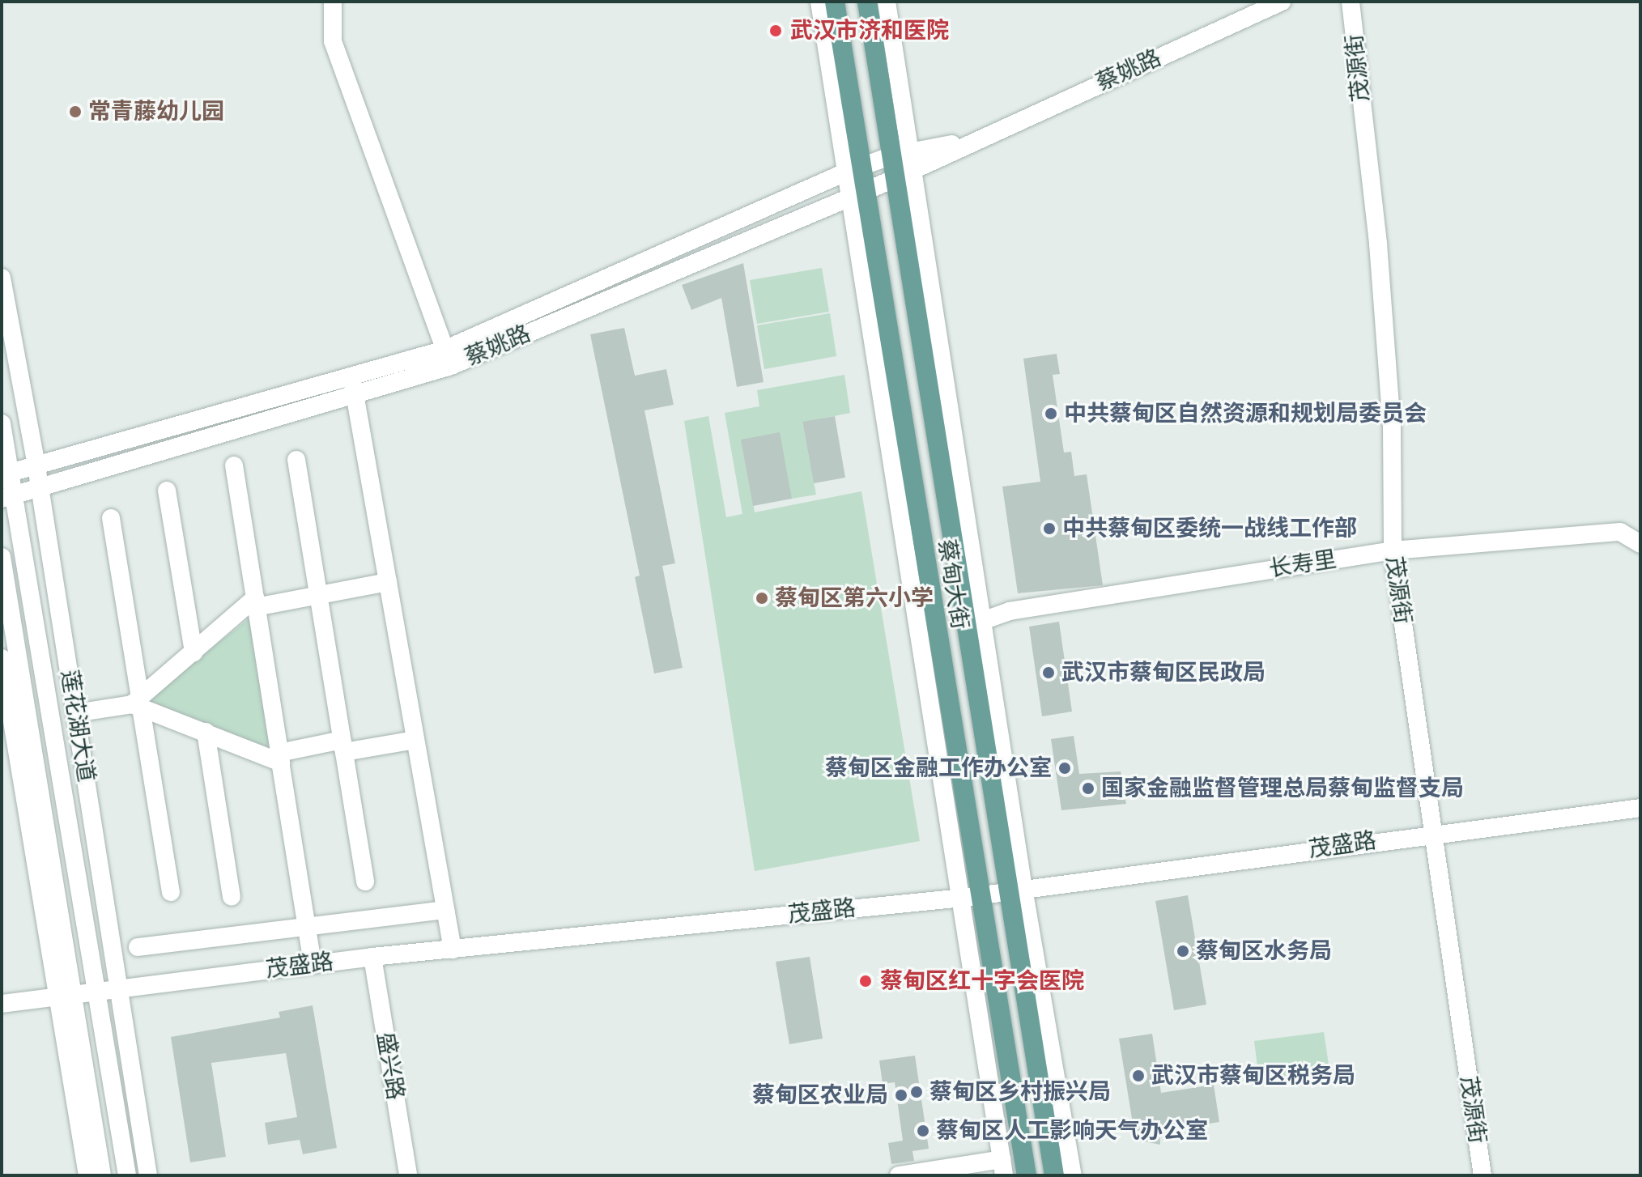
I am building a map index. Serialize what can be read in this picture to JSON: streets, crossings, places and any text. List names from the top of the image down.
{
  "streets": {
    "main road": ["蔡甸大街"],
    "street": [
      "茂源街",
      "蔡姚路",
      "长寿里",
      "莲花湖大道",
      "茂盛路",
      "盛兴路"
    ]
  },
  "crossings": [
    ["茂源街", "长寿里"],
    ["茂源街", "茂盛路"],
    ["蔡姚路", "蔡甸大街"],
    ["蔡姚路", "莲花湖大道"],
    ["长寿里", "蔡甸大街"],
    ["蔡甸大街", "茂盛路"],
    ["莲花湖大道", "茂盛路"],
    ["茂盛路", "盛兴路"]
  ],
  "places": [
    "武汉市济和医院",
    "常青藤幼儿园",
    "中共蔡甸区自然资源和规划局委员会",
    "中共蔡甸区委统一战线工作部",
    "蔡甸区第六小学",
    "武汉市蔡甸区民政局",
    "蔡甸区金融工作办公室",
    "国家金融监督管理总局蔡甸监督支局",
    "蔡甸区水务局",
    "蔡甸区红十字会医院",
    "武汉市蔡甸区税务局",
    "蔡甸区乡村振兴局",
    "蔡甸区农业局",
    "蔡甸区人工影响天气办公室"
  ]
}
